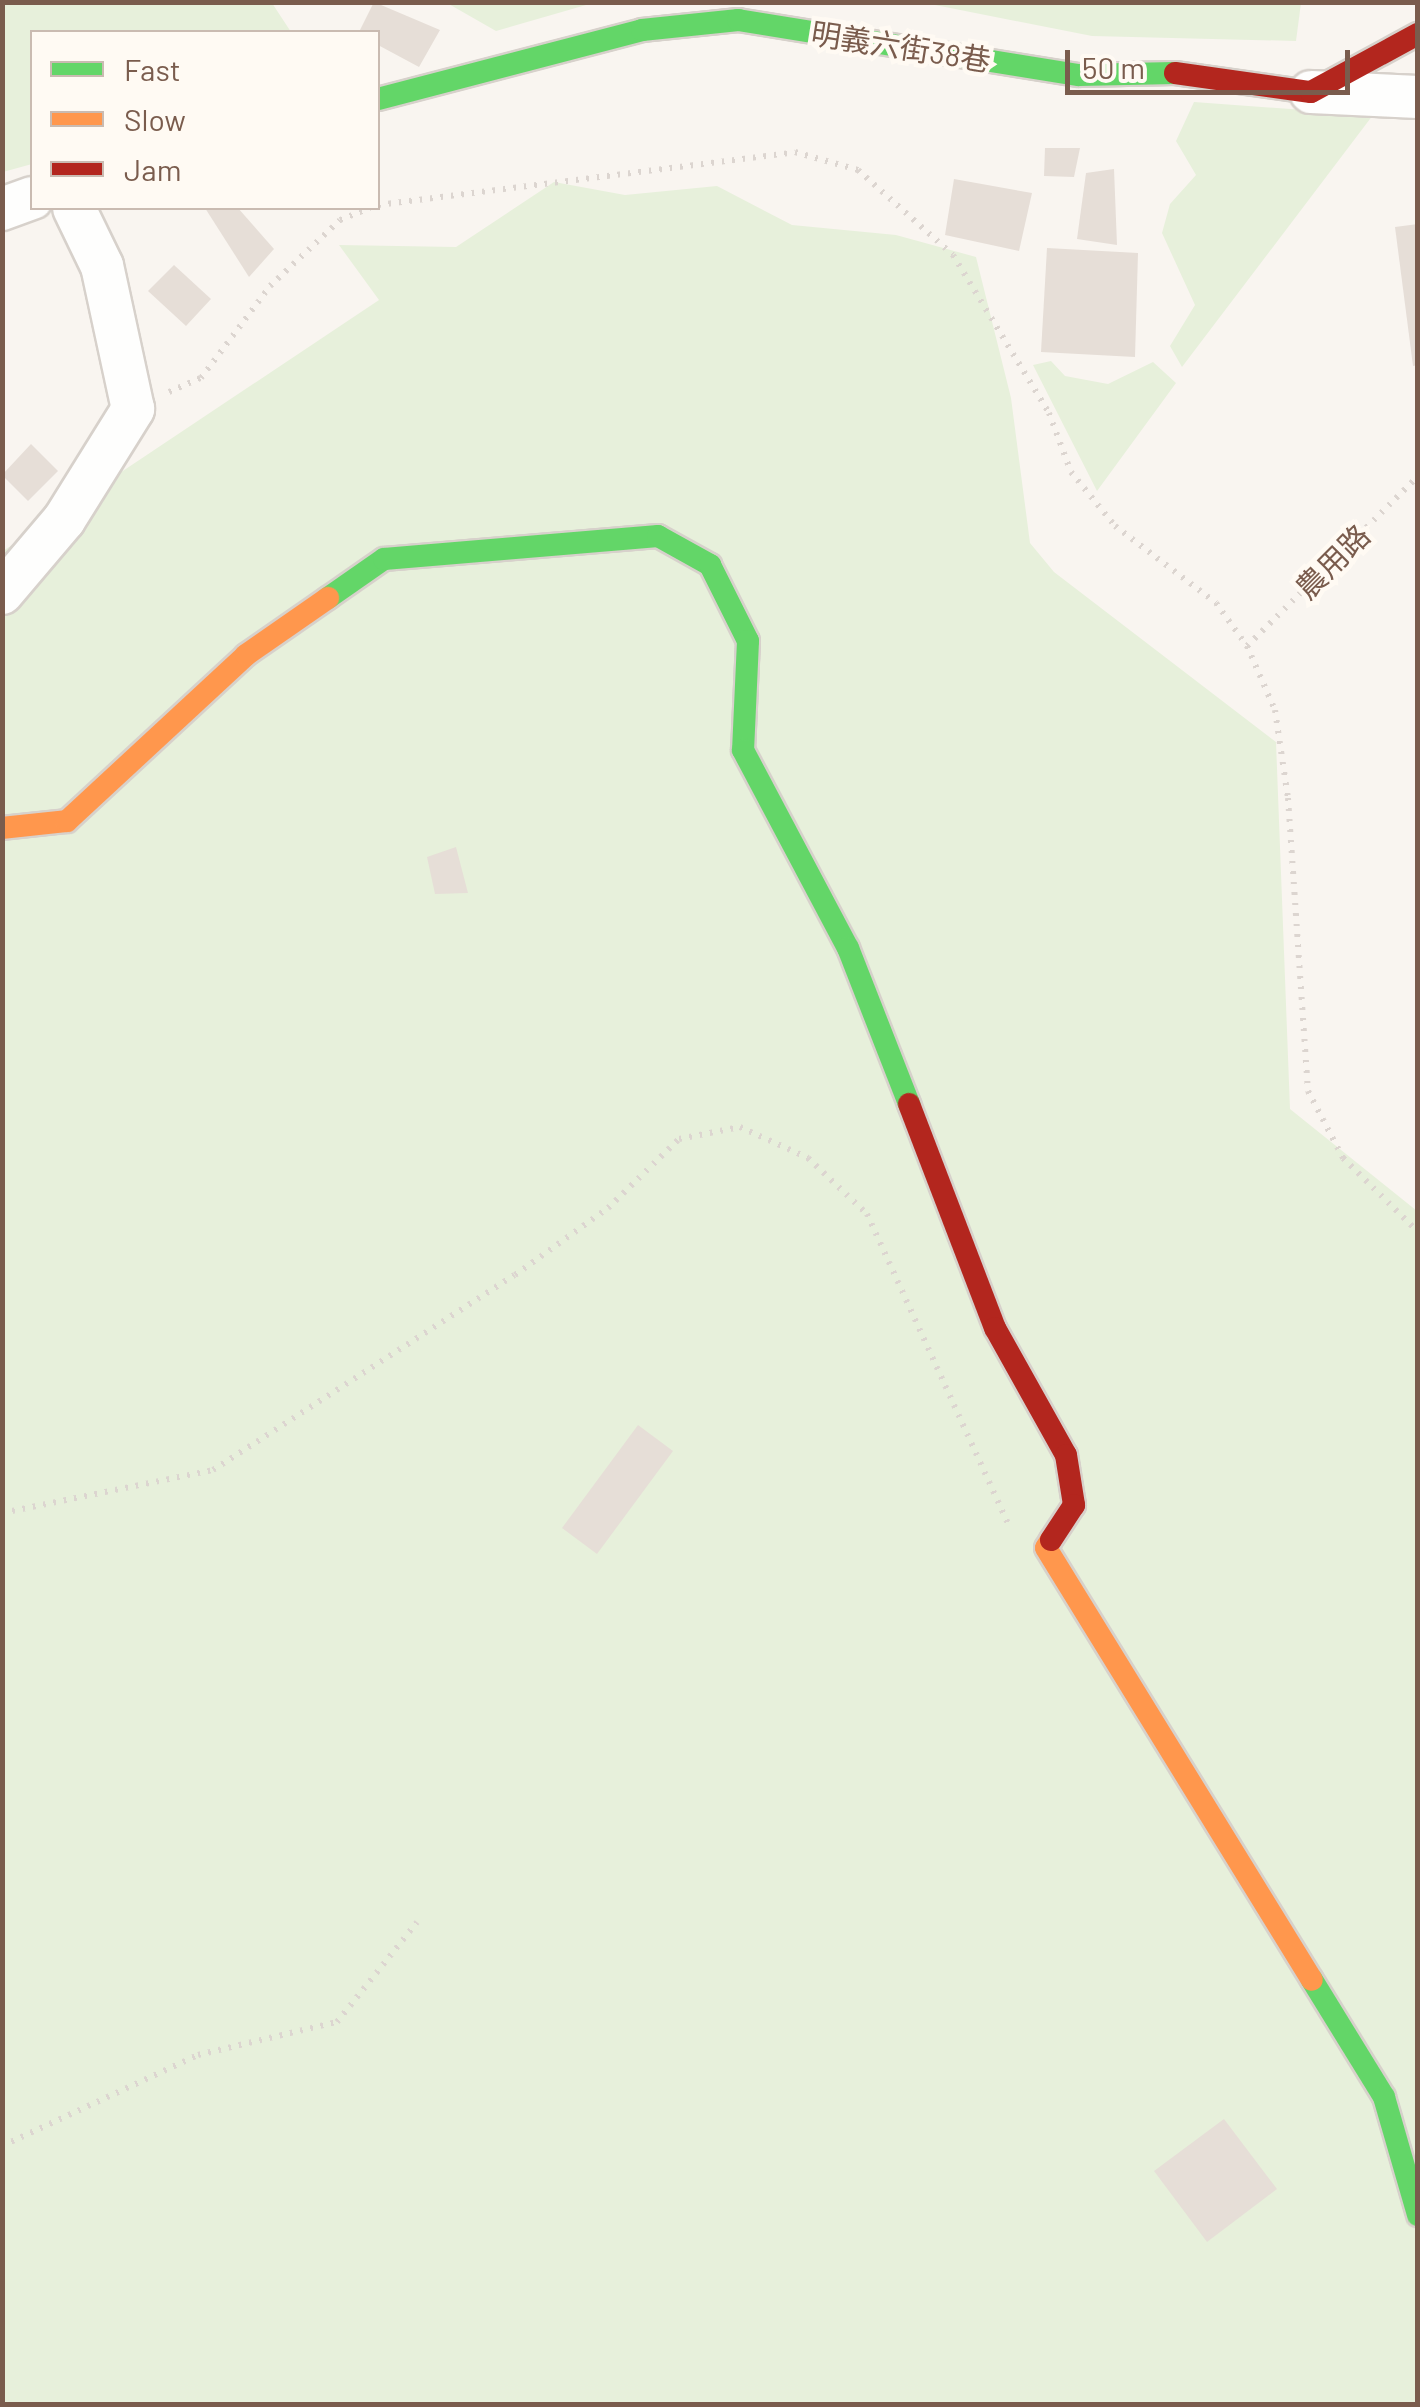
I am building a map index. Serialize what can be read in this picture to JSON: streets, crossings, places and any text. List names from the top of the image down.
{
  "streets": {
    "street": ["明義六街38巷"],
    "path": ["農用路"]
  },
  "legend": ["Fast", "Slow", "Jam"],
  "scale_bar": "50 m"
}
